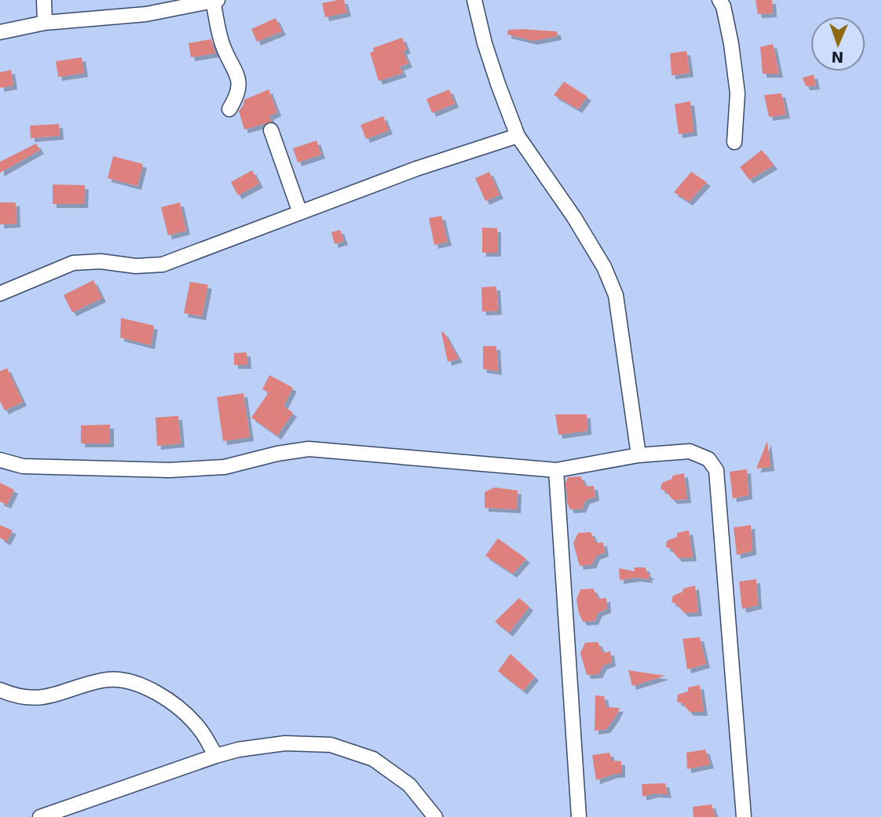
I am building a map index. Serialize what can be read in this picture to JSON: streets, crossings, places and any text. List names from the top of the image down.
{
  "north": "bottom"
}
